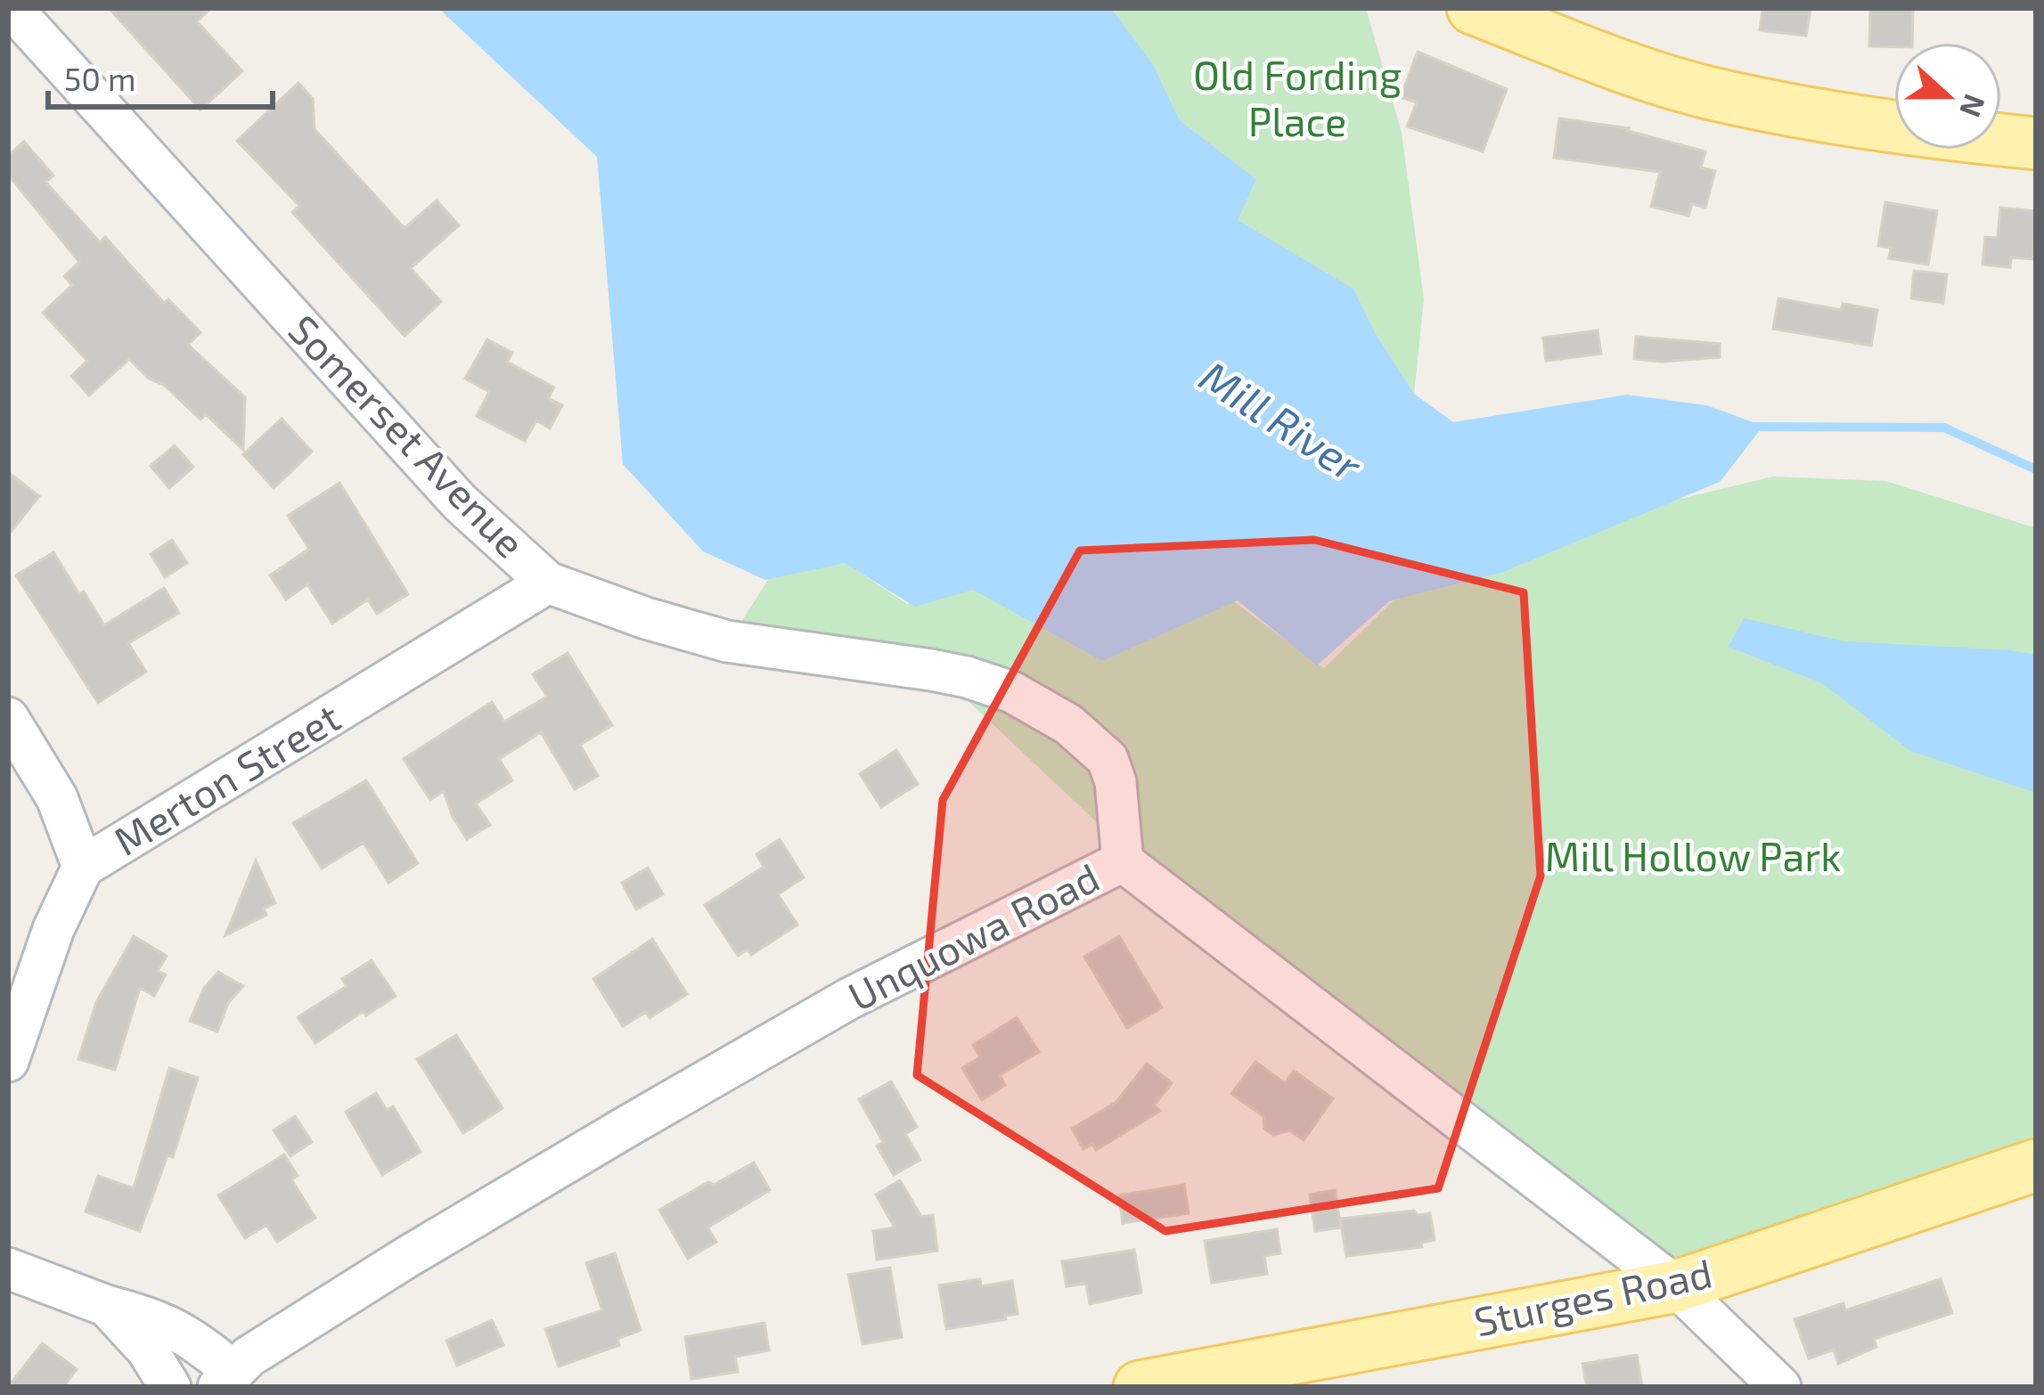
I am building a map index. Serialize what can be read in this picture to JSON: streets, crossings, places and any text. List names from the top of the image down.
{
  "streets": {
    "main road": ["Sturges Road"],
    "street": ["Somerset Avenue", "Merton Street", "Unquowa Road"]
  },
  "crossings": [
    ["Somerset Avenue", "Merton Street"],
    ["Somerset Avenue", "Unquowa Road"],
    ["Unquowa Road", "Sturges Road"]
  ],
  "water": ["Mill River"],
  "parks": ["Old Fording Place", "Mill Hollow Park"],
  "scale_bar": "50 m",
  "north": "right"
}
